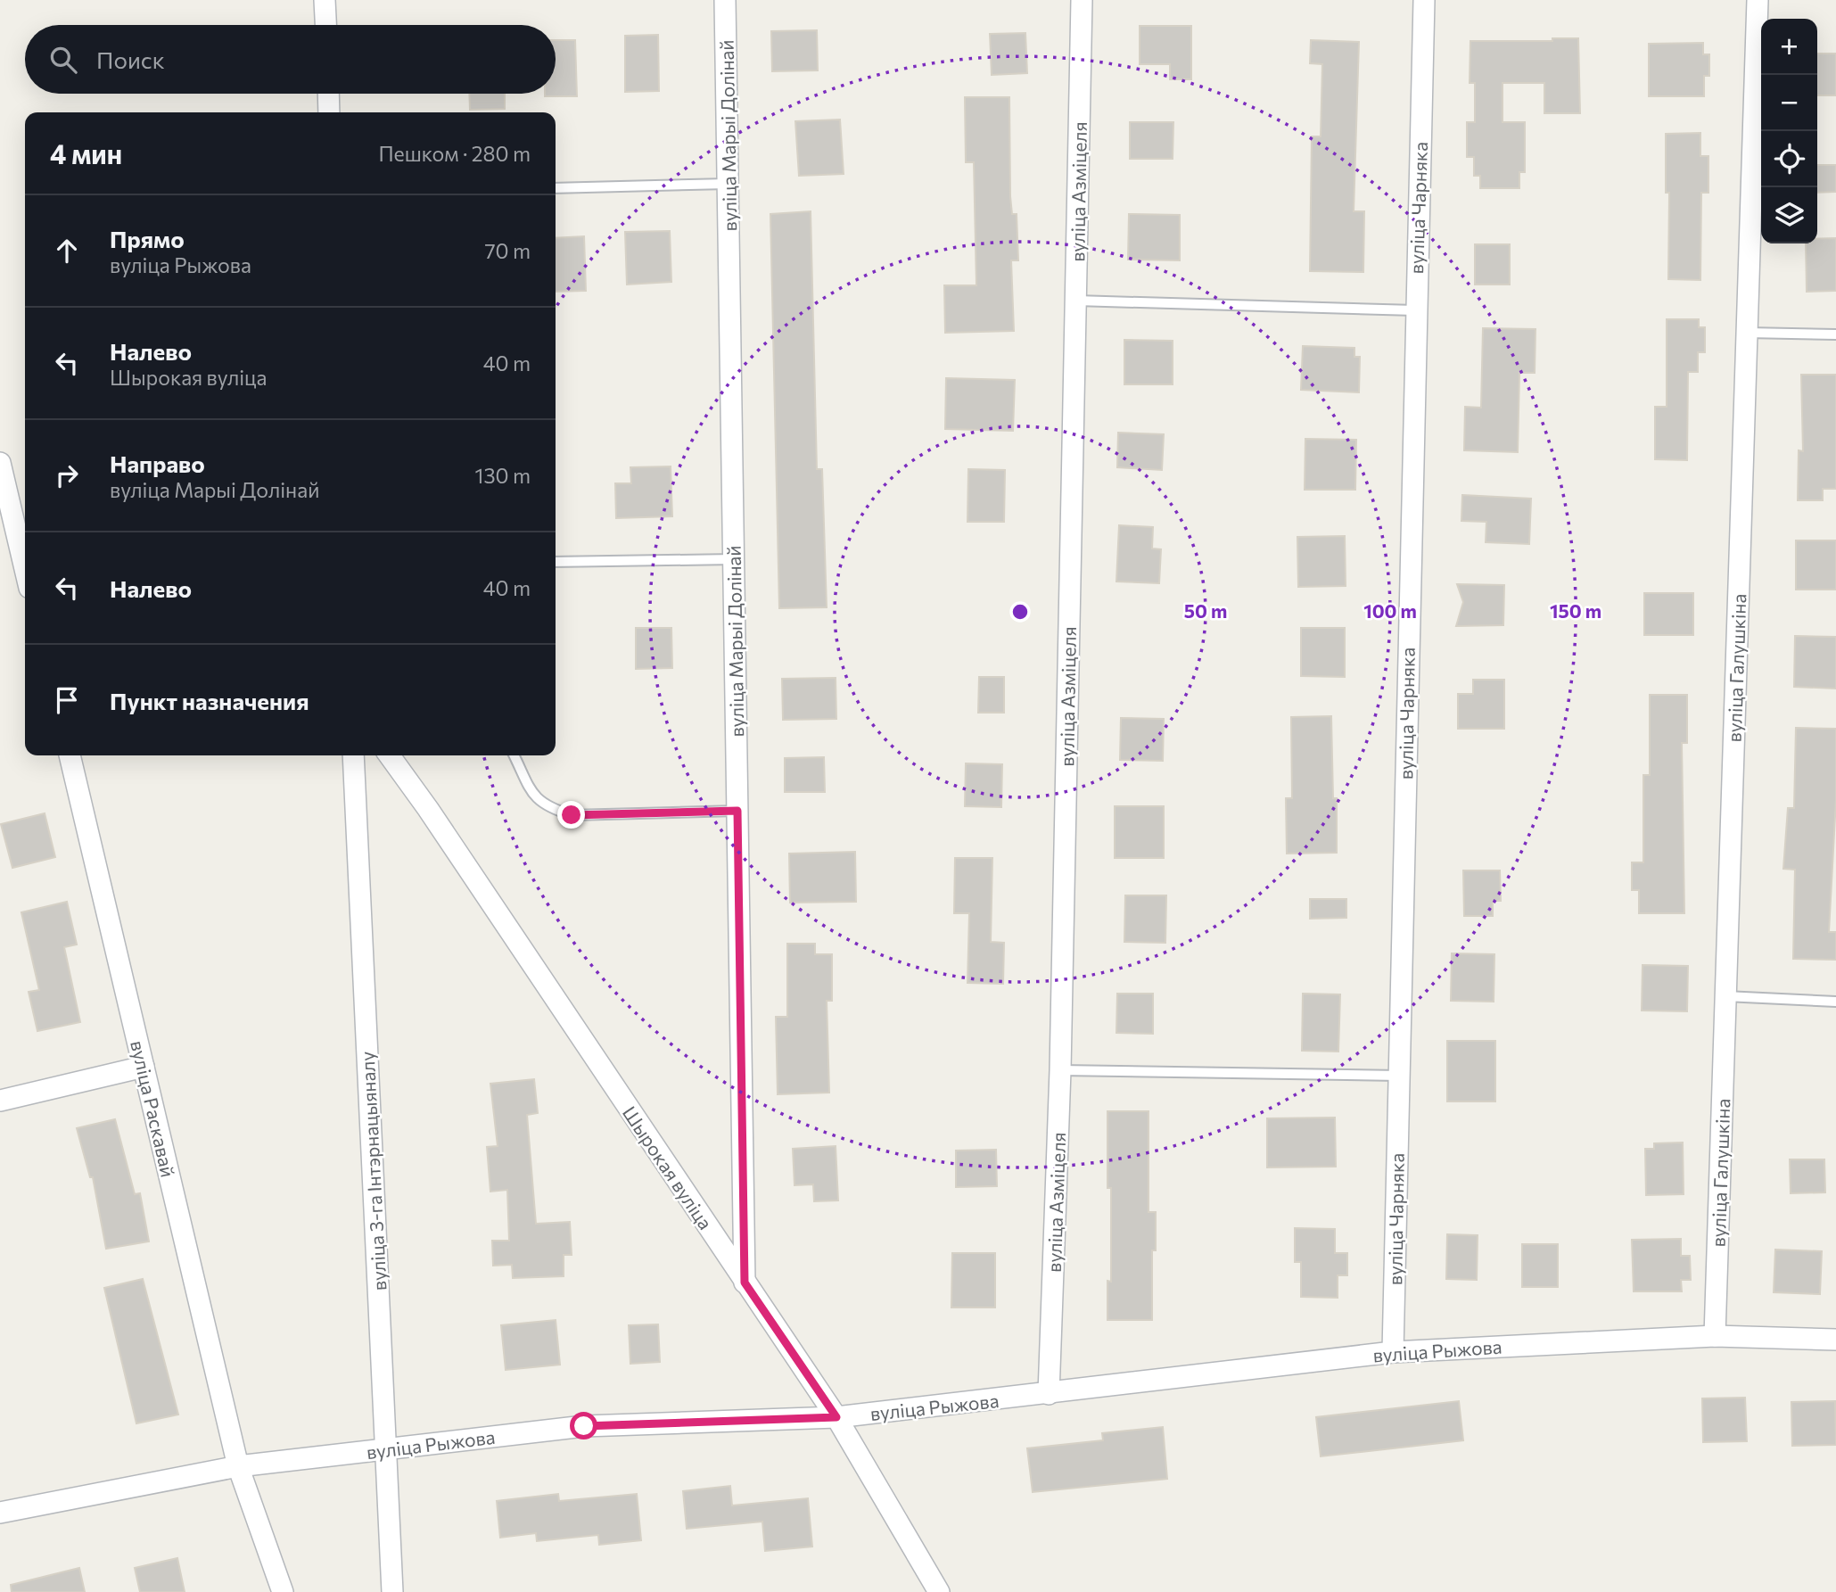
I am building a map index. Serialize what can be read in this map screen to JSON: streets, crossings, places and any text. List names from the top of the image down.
{
  "streets": {
    "street": [
      "вуліца Марыі Долінай",
      "вуліца Азміцеля",
      "вуліца Чарняка",
      "вуліца Галушкіна",
      "вуліца Раскавай",
      "Шырокая вуліца",
      "вуліца 3-га Інтэрнацыяналу",
      "вуліца Рыжова"
    ]
  },
  "crossings": [
    ["вуліца Марыі Долінай", "Шырокая вуліца"],
    ["вуліца Азміцеля", "вуліца Рыжова"],
    ["вуліца Чарняка", "вуліца Рыжова"],
    ["вуліца Галушкіна", "вуліца Рыжова"],
    ["вуліца Раскавай", "вуліца Рыжова"],
    ["Шырокая вуліца", "вуліца Рыжова"],
    ["вуліца 3-га Інтэрнацыяналу", "вуліца Рыжова"]
  ],
  "page": {
    "map_buttons": ["+", "−"],
    "search": "Поиск",
    "heading": ["4 мин", "Пешком · 280 m"],
    "list": [
      ["Прямо", "вуліца Рыжова", "70 m"],
      ["Налево", "Шырокая вуліца", "40 m"],
      ["Направо", "вуліца Марыі Долінай", "130 m"],
      ["Налево", "40 m"],
      "Пункт назначения"
    ]
  },
  "rings": ["50 m", "100 m", "150 m"]
}
